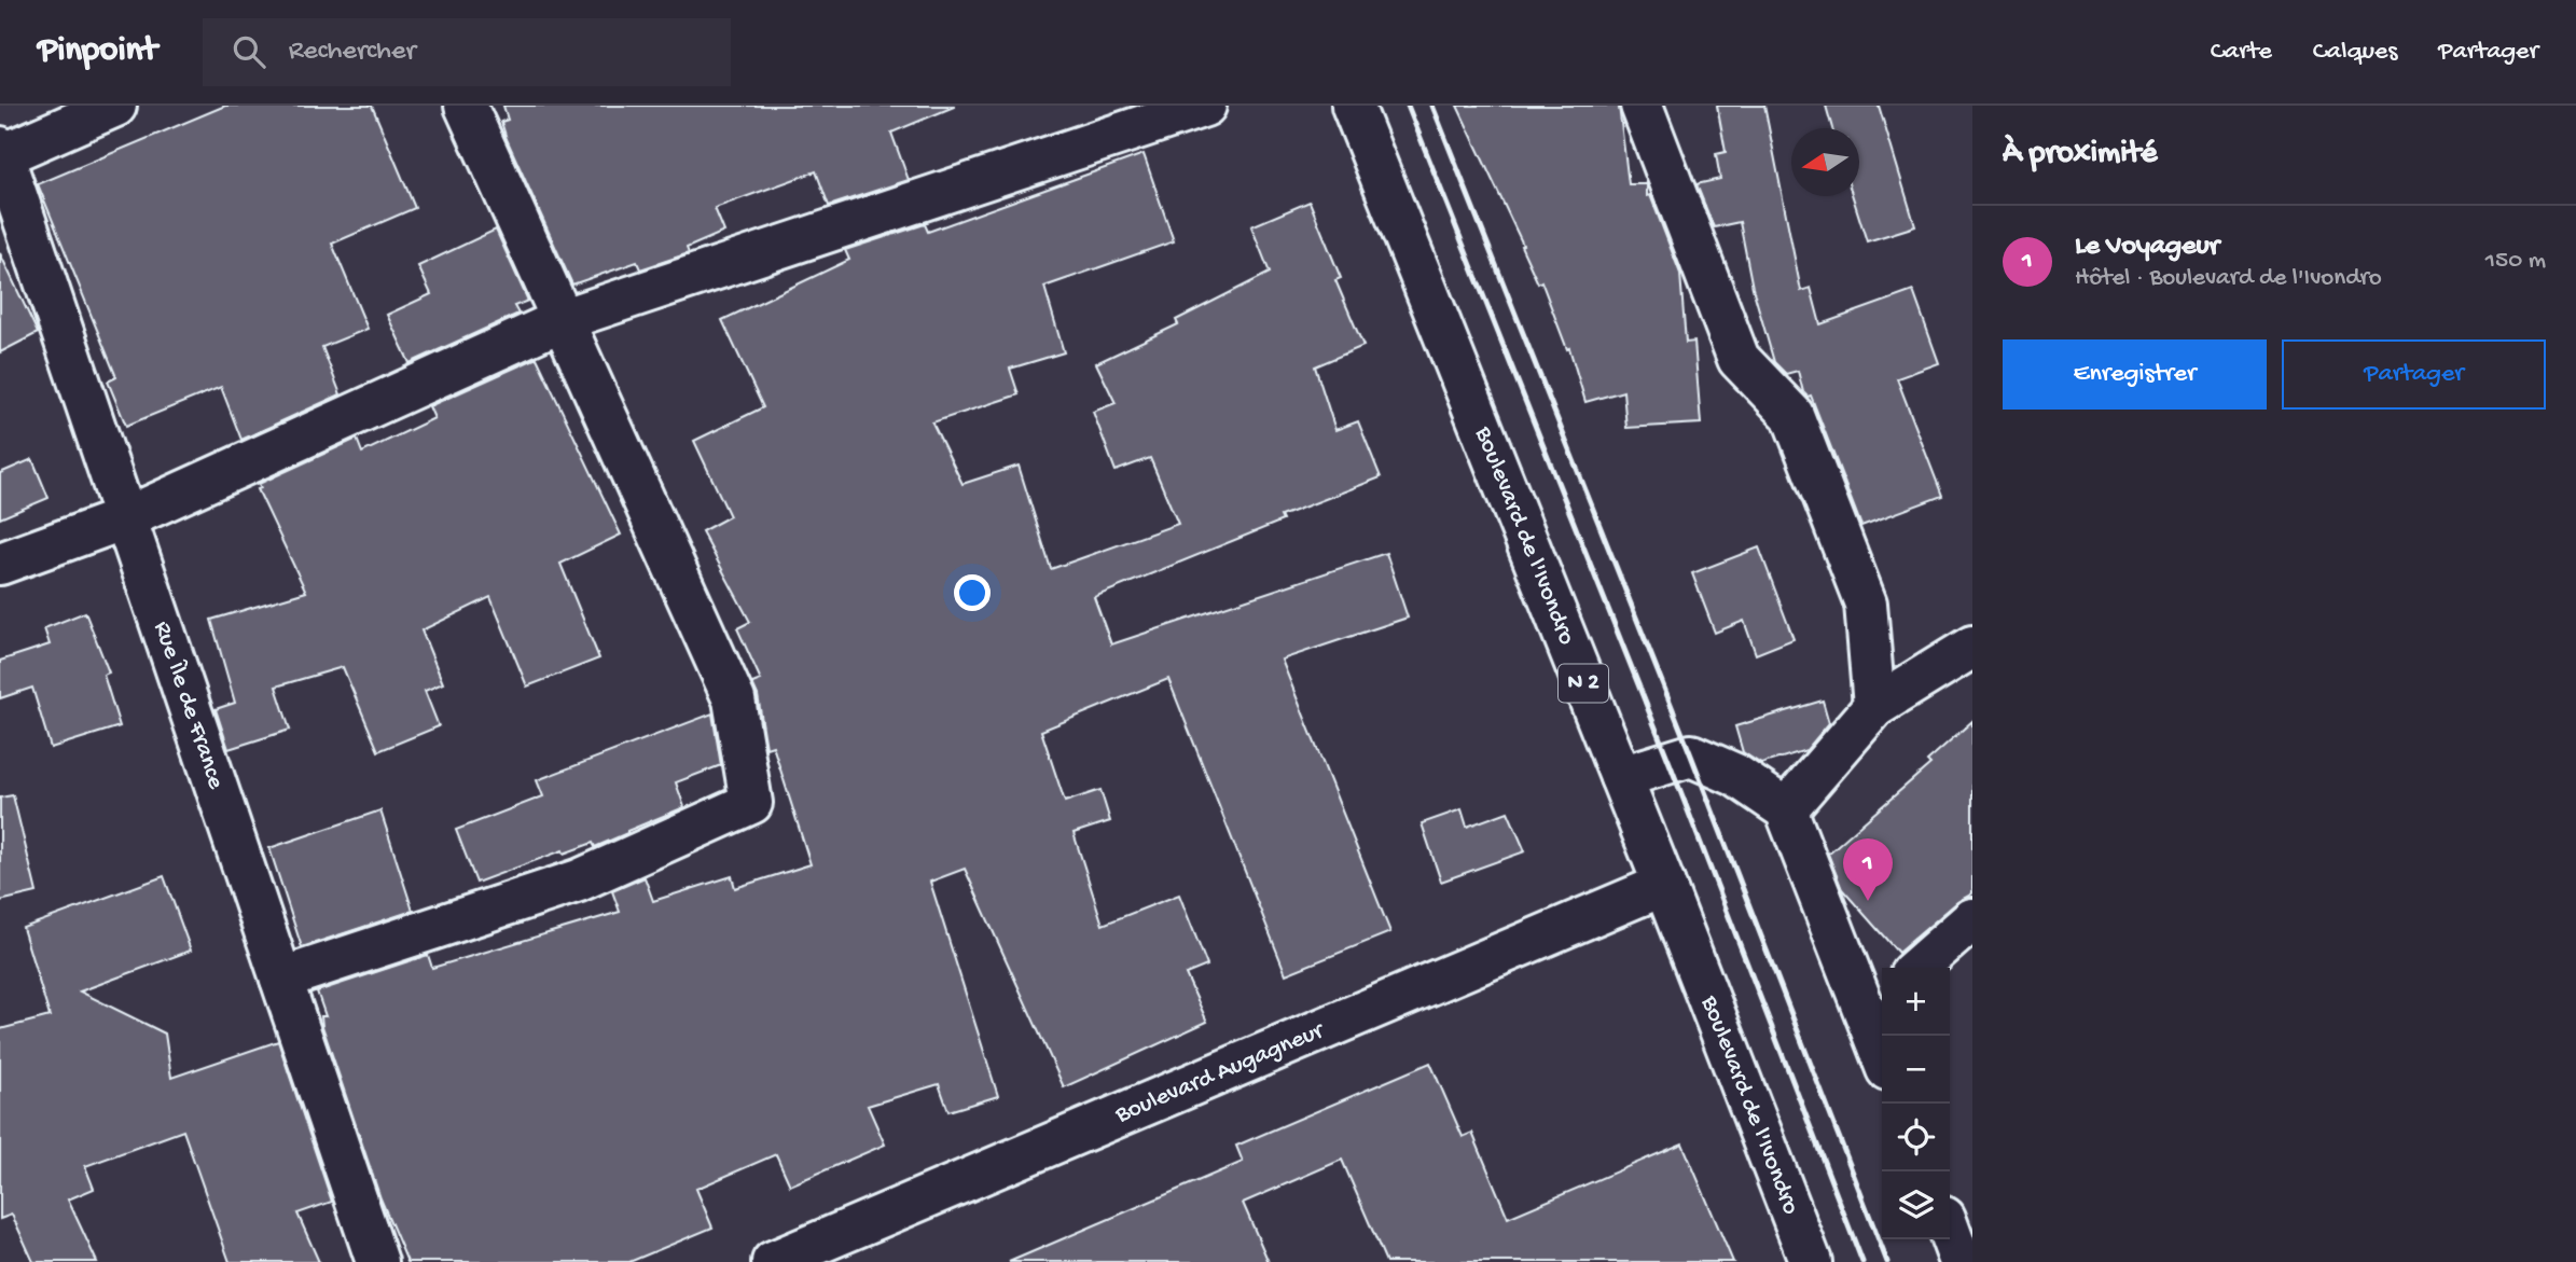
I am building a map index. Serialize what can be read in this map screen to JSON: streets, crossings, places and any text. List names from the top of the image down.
{
  "streets": {
    "street": [
      "Boulevard de l'Ivondro",
      "N 2",
      "Rue Île de France",
      "Boulevard Augagneur"
    ]
  },
  "crossings": [
    ["Boulevard de l'Ivondro", "Boulevard Augagneur"]
  ],
  "north": "left",
  "page": {
    "header": "Pinpoint",
    "search": "Rechercher",
    "nav": ["Carte", "Calques", "Partager"],
    "heading": "À proximité",
    "list": [
      {
        "mark": "1",
        "name": "Le Voyageur",
        "note": "Hôtel · Boulevard de l'Ivondro",
        "value": "150 m"
      }
    ],
    "buttons": ["Enregistrer", "Partager"],
    "pins": "1",
    "map_buttons": ["+", "−"]
  }
}
